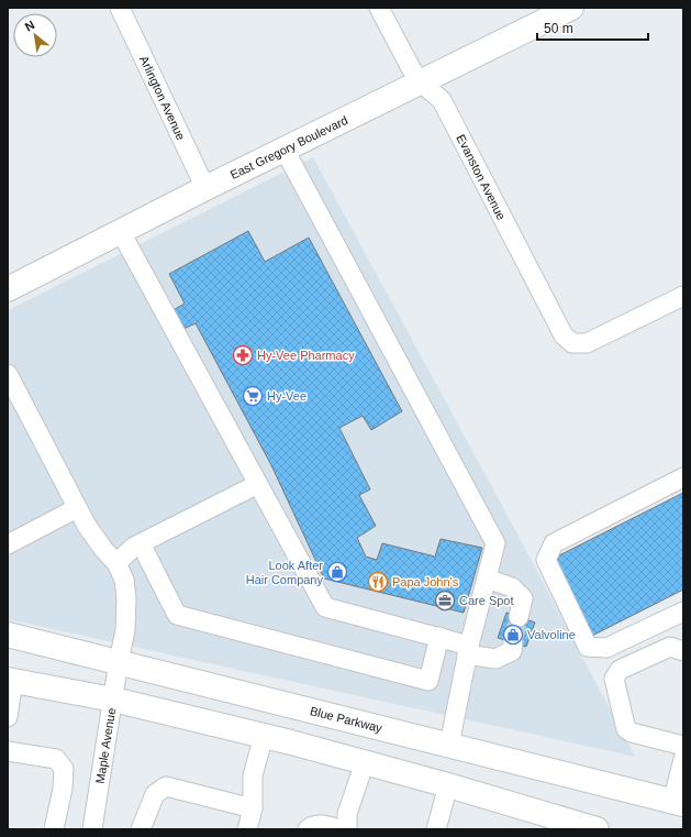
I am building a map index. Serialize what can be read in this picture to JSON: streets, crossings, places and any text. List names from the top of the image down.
{
  "streets": {
    "main road": ["East Gregory Boulevard", "Blue Parkway"],
    "street": ["Arlington Avenue", "Evanston Avenue", "Maple Avenue"]
  },
  "crossings": [
    ["Arlington Avenue", "East Gregory Boulevard"],
    ["East Gregory Boulevard", "Evanston Avenue"],
    ["Blue Parkway", "Maple Avenue"]
  ],
  "places": {
    "pharmacy": ["Hy-Vee Pharmacy"],
    "supermarket": ["Hy-Vee"],
    "shop": ["Look After Hair Company", "Valvoline"],
    "restaurant": ["Papa John's"],
    "office": ["Care Spot"]
  },
  "scale_bar": "50 m",
  "north": "top left"
}
